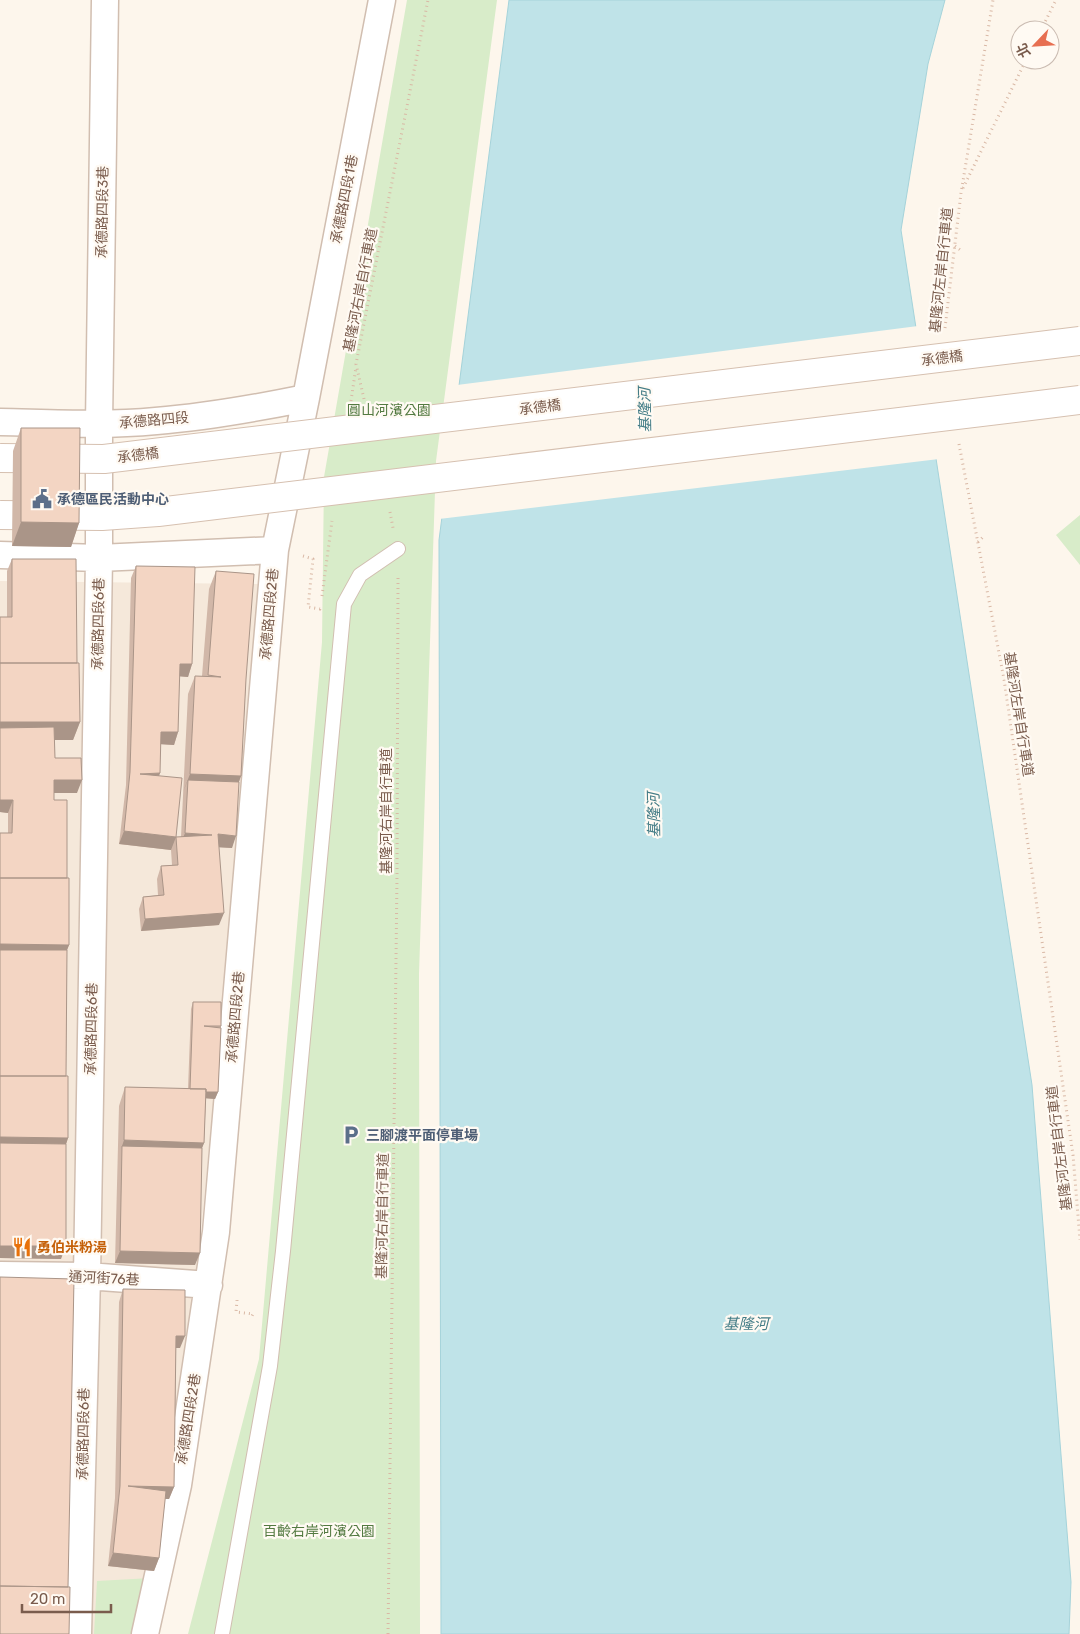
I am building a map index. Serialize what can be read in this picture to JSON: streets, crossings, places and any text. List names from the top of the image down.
{
  "streets": {
    "main road": ["承德橋"],
    "street": [
      "承德路四段1巷",
      "承德路四段3巷",
      "承德路四段",
      "承德路四段2巷",
      "承德路四段6巷",
      "通河街76巷"
    ],
    "path": ["基隆河左岸自行車道", "基隆河右岸自行車道"]
  },
  "crossings": [
    ["承德路四段1巷", "承德路四段"],
    ["承德路四段1巷", "承德路四段2巷"],
    ["承德路四段3巷", "承德路四段"],
    ["承德路四段3巷", "承德路四段6巷"],
    ["承德路四段", "承德路四段2巷"],
    ["承德路四段", "承德路四段6巷"],
    ["承德路四段2巷", "通河街76巷"],
    ["承德路四段6巷", "通河街76巷"]
  ],
  "water": ["基隆河"],
  "parks": ["圓山河濱公園", "百齡右岸河濱公園"],
  "places": {
    "public building": ["承德區民活動中心"],
    "parking": ["三腳渡平面停車場"],
    "restaurant": ["勇伯米粉湯"]
  },
  "scale_bar": "20 m",
  "north": "bottom left"
}
